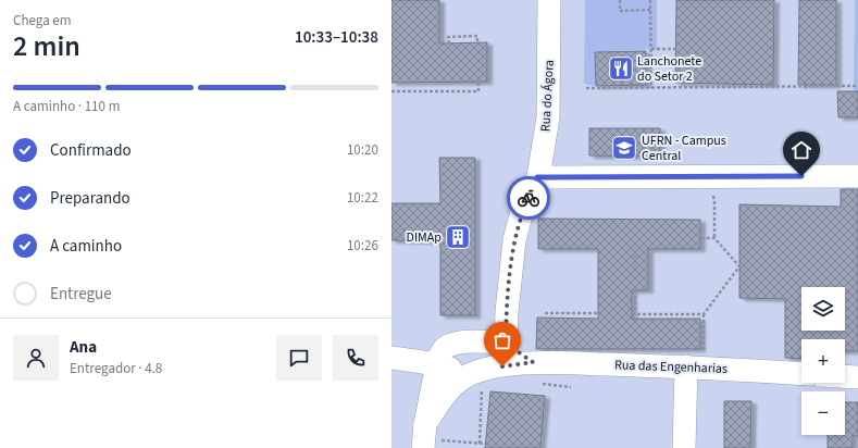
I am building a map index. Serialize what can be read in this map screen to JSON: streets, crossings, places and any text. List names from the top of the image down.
{
  "streets": {
    "lane": ["Rua do Ágora", "Rua das Engenharias"]
  },
  "places": {
    "restaurant": ["Lanchonete do Setor 2"],
    "school or university": ["UFRN - Campus Central"],
    "building": ["DIMAp"]
  },
  "page": {
    "heading": ["2 min", "Chega em", "10:33–10:38"],
    "panel": ["Ana", "Entregador · 4.8"],
    "bar": "A caminho · 110 m",
    "list": [
      ["Confirmado", "10:20"],
      ["Preparando", "10:22"],
      ["A caminho", "10:26"],
      "Entregue"
    ],
    "map_buttons": ["+", "−"]
  }
}
